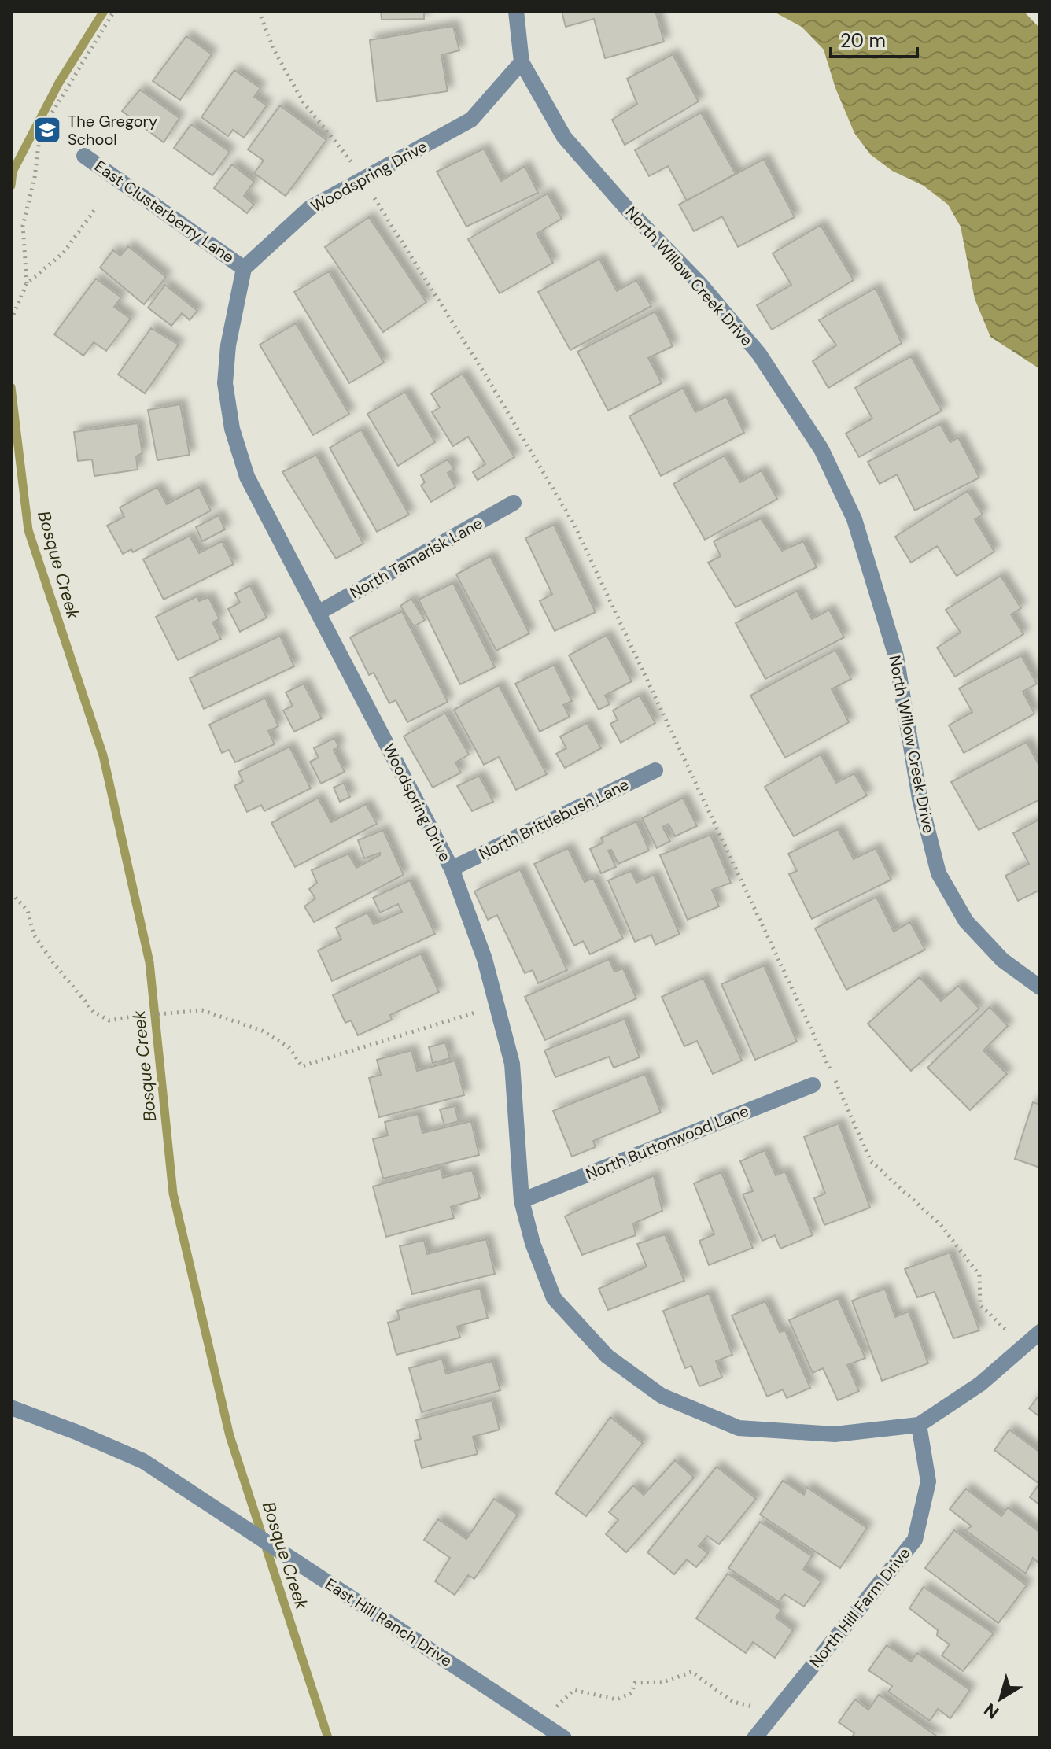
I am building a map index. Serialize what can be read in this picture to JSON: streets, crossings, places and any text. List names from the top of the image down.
{
  "streets": {
    "street": [
      "Woodspring Drive",
      "East Clusterberry Lane",
      "North Willow Creek Drive",
      "North Tamarisk Lane",
      "North Brittlebush Lane",
      "North Buttonwood Lane",
      "North Hill Farm Drive",
      "East Hill Ranch Drive"
    ]
  },
  "crossings": [
    ["Woodspring Drive", "East Clusterberry Lane"],
    ["Woodspring Drive", "North Willow Creek Drive"],
    ["Woodspring Drive", "North Tamarisk Lane"],
    ["Woodspring Drive", "North Brittlebush Lane"],
    ["Woodspring Drive", "North Buttonwood Lane"],
    ["Woodspring Drive", "North Hill Farm Drive"]
  ],
  "water": ["Bosque Creek"],
  "places": {
    "school or university": ["The Gregory School"]
  },
  "scale_bar": "20 m",
  "north": "bottom left"
}
